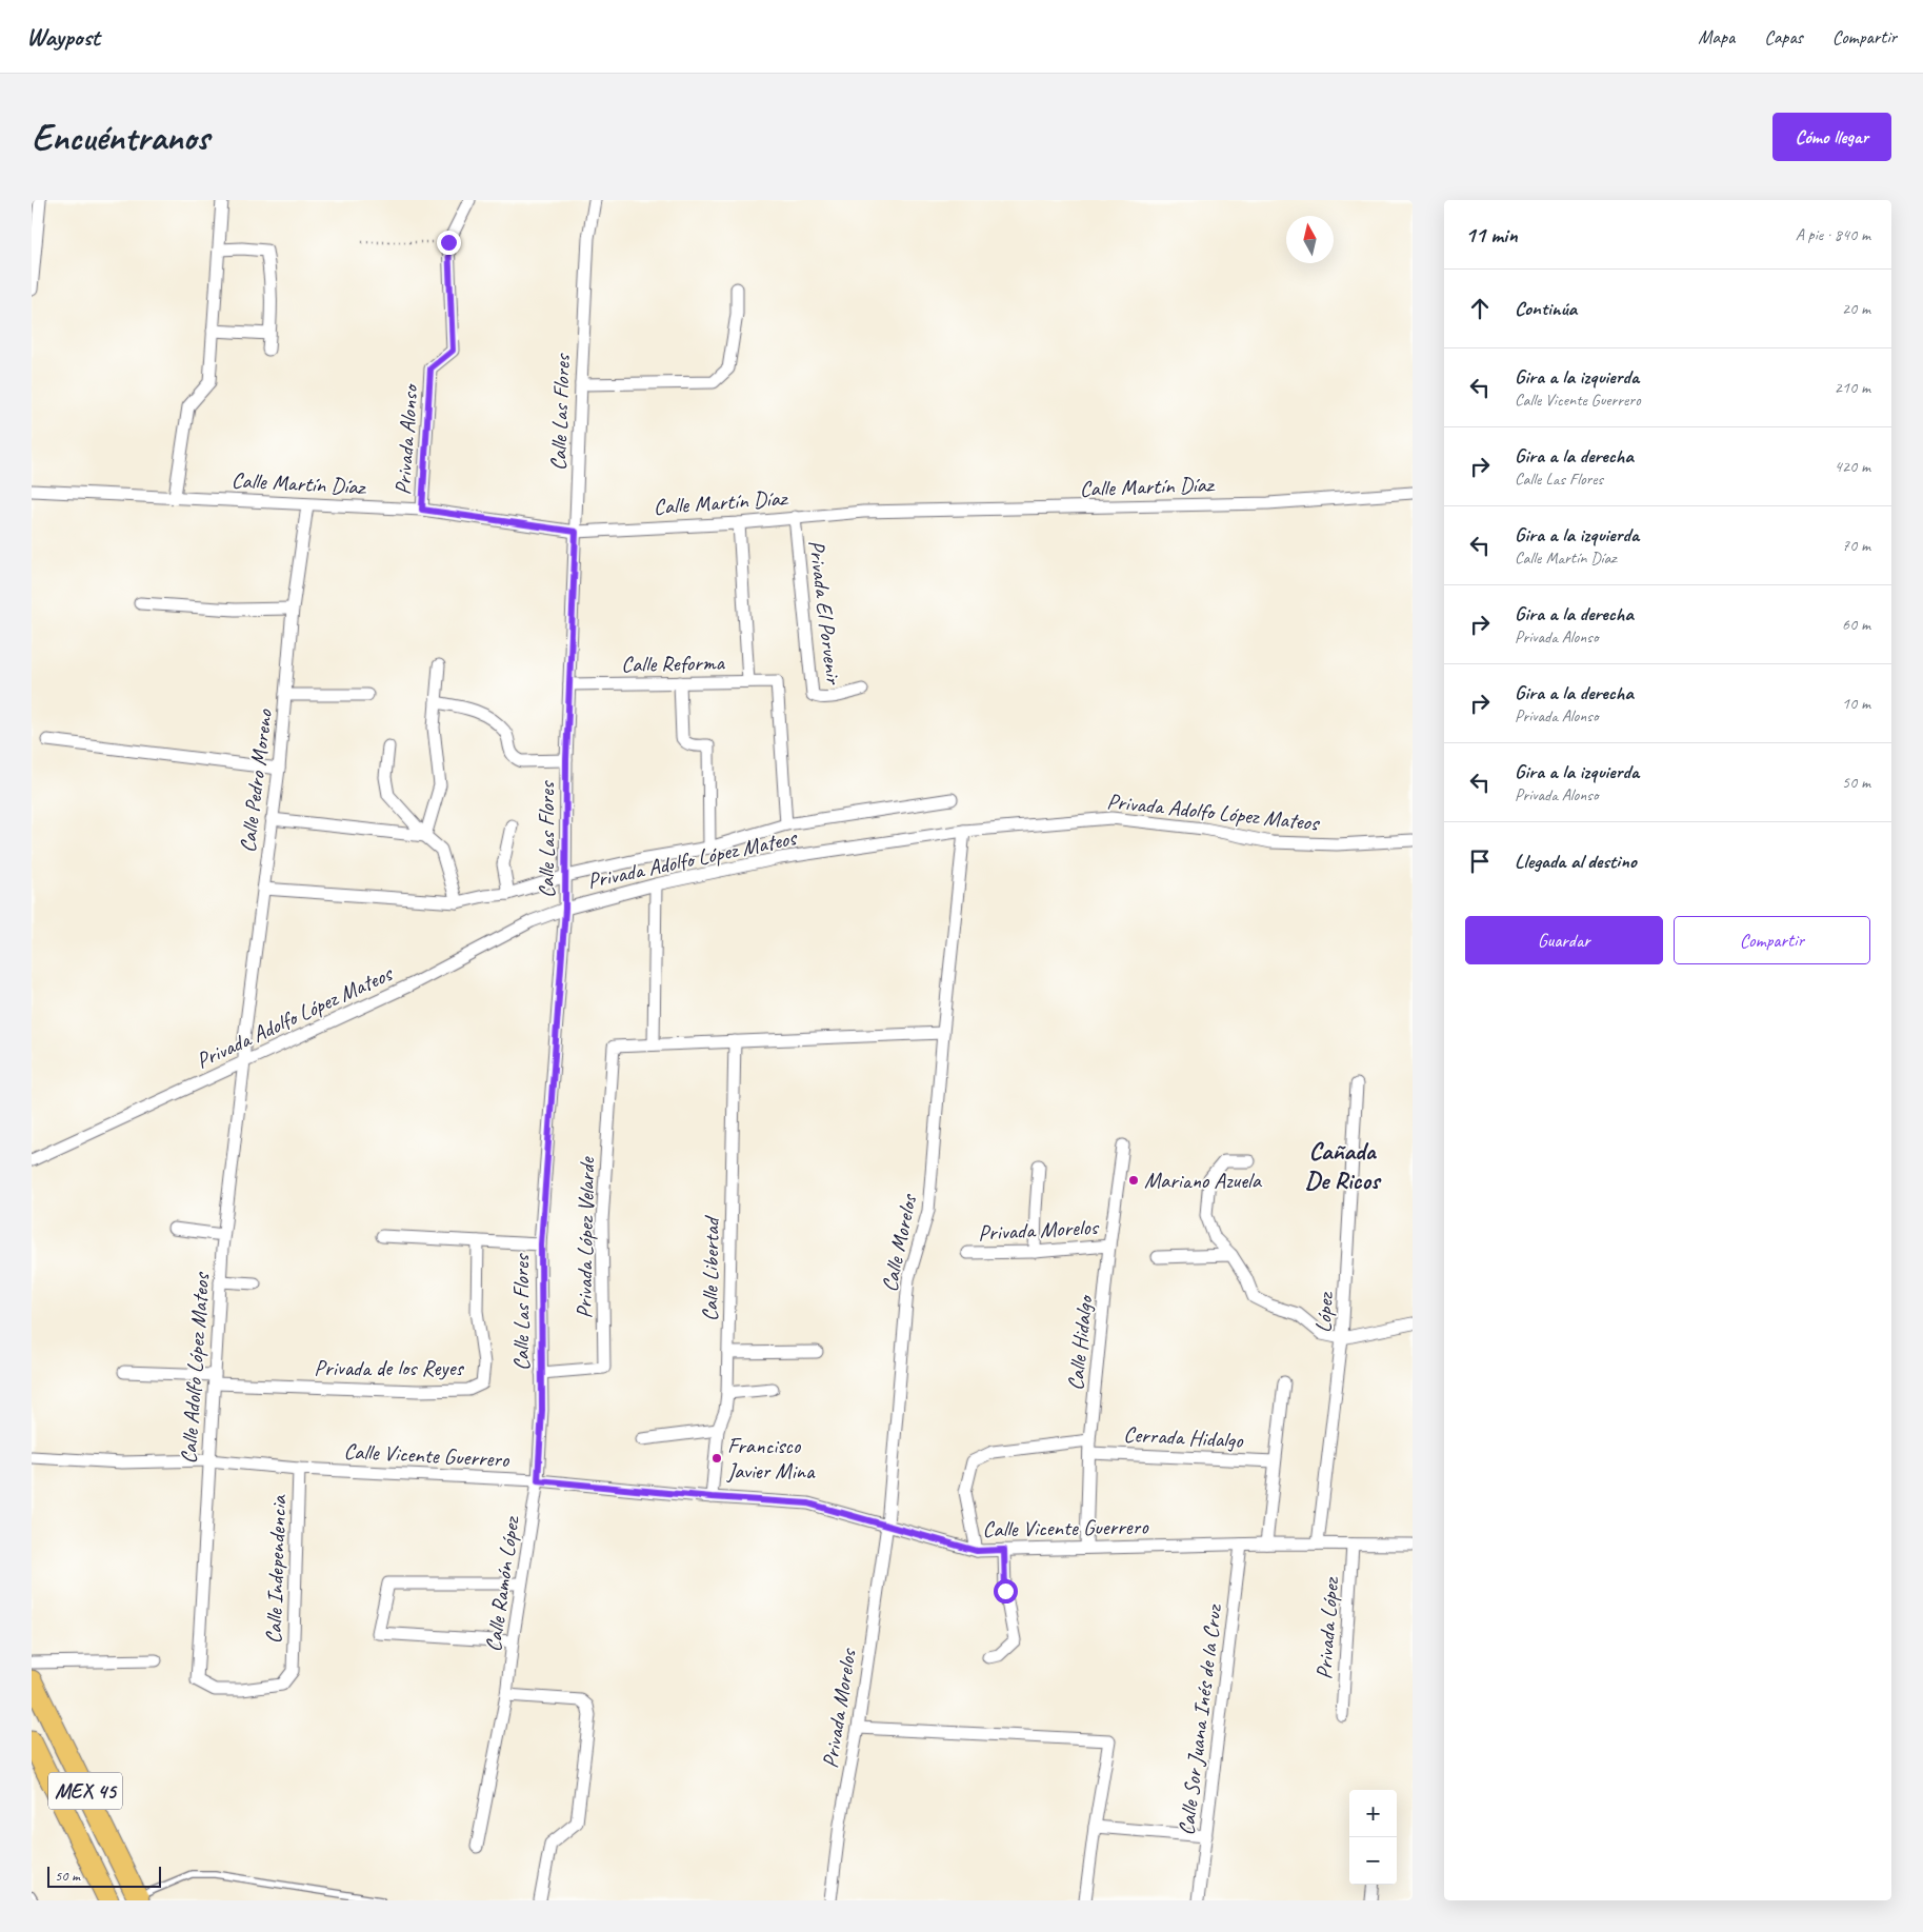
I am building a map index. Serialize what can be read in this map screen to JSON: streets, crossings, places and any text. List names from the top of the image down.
{
  "streets": {
    "main road": ["MEX 45"],
    "street": [
      "Calle Las Flores",
      "Privada Alonso",
      "Calle Martín Díaz",
      "Privada El Porvenir",
      "Calle Reforma",
      "Calle Pedro Moreno",
      "Privada Adolfo López Mateos",
      "Privada Morelos",
      "Privada López Velarde",
      "Calle Morelos",
      "Calle Libertad",
      "López",
      "Calle Hidalgo",
      "Privada de los Reyes",
      "Calle Adolfo López Mateos",
      "Cerrada Hidalgo",
      "Calle Vicente Guerrero",
      "Calle Independencia",
      "Calle Ramón López",
      "Privada López",
      "Calle Sor Juana Inés de la Cruz"
    ]
  },
  "crossings": [
    ["Calle Las Flores", "Calle Martín Díaz"],
    ["Calle Las Flores", "Calle Reforma"],
    ["Calle Las Flores", "Privada Adolfo López Mateos"],
    ["Calle Las Flores", "Privada López Velarde"],
    ["Calle Las Flores", "Calle Vicente Guerrero"],
    ["Calle Las Flores", "Calle Ramón López"],
    ["Privada Alonso", "Calle Martín Díaz"],
    ["Calle Martín Díaz", "Privada El Porvenir"],
    ["Calle Martín Díaz", "Calle Pedro Moreno"],
    ["Calle Pedro Moreno", "Privada Adolfo López Mateos"],
    ["Calle Pedro Moreno", "Calle Adolfo López Mateos"],
    ["Privada Adolfo López Mateos", "Calle Morelos"],
    ["Privada Adolfo López Mateos", "Calle Adolfo López Mateos"],
    ["Privada Morelos", "Calle Morelos"],
    ["Privada Morelos", "Calle Hidalgo"],
    ["Privada Morelos", "Calle Vicente Guerrero"],
    ["Calle Morelos", "Calle Vicente Guerrero"],
    ["Calle Libertad", "Calle Vicente Guerrero"],
    ["López", "Calle Vicente Guerrero"],
    ["Calle Hidalgo", "Cerrada Hidalgo"],
    ["Calle Hidalgo", "Calle Vicente Guerrero"],
    ["Privada de los Reyes", "Calle Adolfo López Mateos"],
    ["Calle Adolfo López Mateos", "Calle Vicente Guerrero"],
    ["Calle Adolfo López Mateos", "Calle Independencia"],
    ["Calle Vicente Guerrero", "Calle Independencia"],
    ["Calle Vicente Guerrero", "Calle Ramón López"],
    ["Calle Vicente Guerrero", "Privada López"],
    ["Calle Vicente Guerrero", "Calle Sor Juana Inés de la Cruz"]
  ],
  "districts": ["Cañada De Ricos"],
  "places": ["Mariano Azuela", "Francisco Javier Mina"],
  "scale_bar": "50 m",
  "north": "top",
  "page": {
    "header": "Waypost",
    "nav": ["Mapa", "Capas", "Compartir"],
    "buttons": [
      "Cómo llegar",
      ["Guardar", "Compartir"]
    ],
    "title": "Encuéntranos",
    "heading": ["11 min", "A pie · 840 m"],
    "list": [
      ["Continúa", "20 m"],
      ["Gira a la izquierda", "Calle Vicente Guerrero", "210 m"],
      ["Gira a la derecha", "Calle Las Flores", "420 m"],
      ["Gira a la izquierda", "Calle Martín Díaz", "70 m"],
      ["Gira a la derecha", "Privada Alonso", "60 m"],
      ["Gira a la derecha", "Privada Alonso", "10 m"],
      ["Gira a la izquierda", "Privada Alonso", "50 m"],
      "Llegada al destino"
    ],
    "map_buttons": ["+", "−"],
    "scale": "50 m"
  }
}
